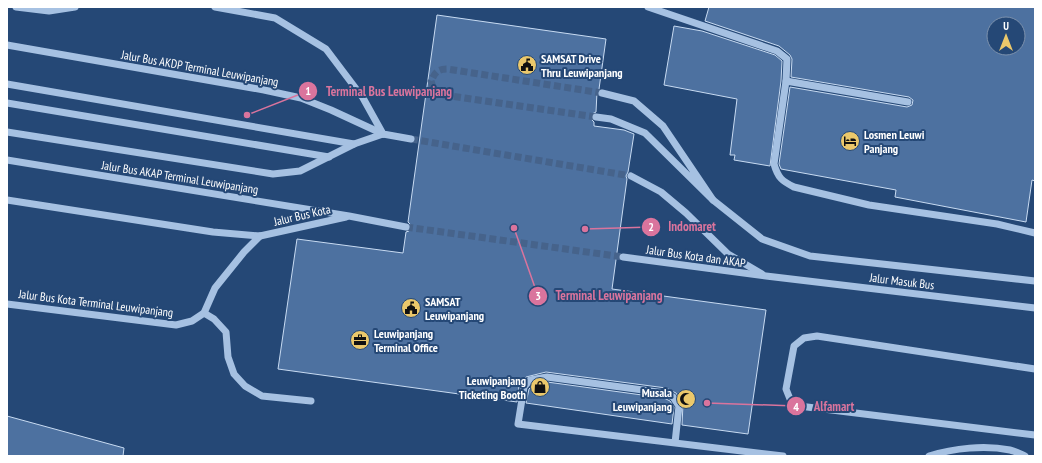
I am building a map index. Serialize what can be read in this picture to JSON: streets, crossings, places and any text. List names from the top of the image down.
{
  "streets": {
    "street": [
      "Jalur Bus AKDP Terminal Leuwipanjang",
      "Jalur Bus AKAP Terminal Leuwipanjang",
      "Jalur Bus Kota",
      "Jalur Bus Kota dan AKAP",
      "Jalur Masuk Bus",
      "Jalur Bus Kota Terminal Leuwipanjang"
    ]
  },
  "crossings": [
    ["Jalur Bus AKAP Terminal Leuwipanjang", "Jalur Bus Kota"],
    ["Jalur Bus Kota dan AKAP", "Jalur Masuk Bus"]
  ],
  "places": {
    "public building": ["SAMSAT Drive Thru Leuwipanjang", "SAMSAT Leuwipanjang"],
    "other": [
      "Terminal Bus Leuwipanjang",
      "Terminal Leuwipanjang",
      "Indomaret",
      "Alfamart"
    ],
    "hotel": ["Losmen Leuwi Panjang"],
    "office": ["Leuwipanjang Terminal Office"],
    "shop": ["Leuwipanjang Ticketing Booth"],
    "mosque": ["Musala Leuwipanjang"]
  },
  "north": "top"
}
